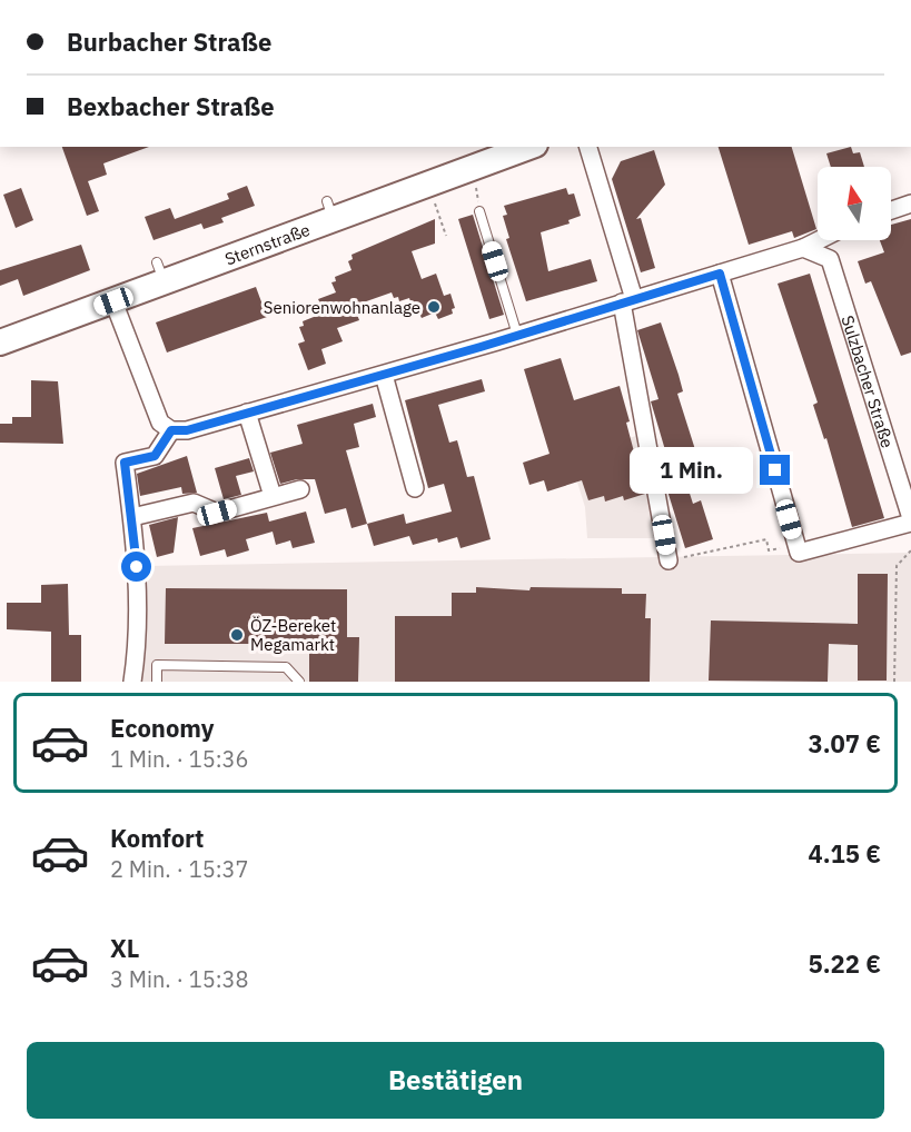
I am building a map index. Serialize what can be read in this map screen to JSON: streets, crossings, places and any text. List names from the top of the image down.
{
  "streets": {
    "main road": ["Sternstraße"],
    "street": ["Sulzbacher Straße"]
  },
  "places": ["Seniorenwohnanlage", "ÖZ-Bereket Megamarkt"],
  "north": "top",
  "page": {
    "banner": ["Burbacher Straße", "Bexbacher Straße"],
    "bubble": "1 Min.",
    "list": [
      {
        "name": "Economy",
        "note": "1 Min. · 15:36",
        "value": "3.07 €"
      },
      {
        "name": "Komfort",
        "note": "2 Min. · 15:37",
        "value": "4.15 €"
      },
      {
        "name": "XL",
        "note": "3 Min. · 15:38",
        "value": "5.22 €"
      }
    ],
    "buttons": "Bestätigen"
  }
}
